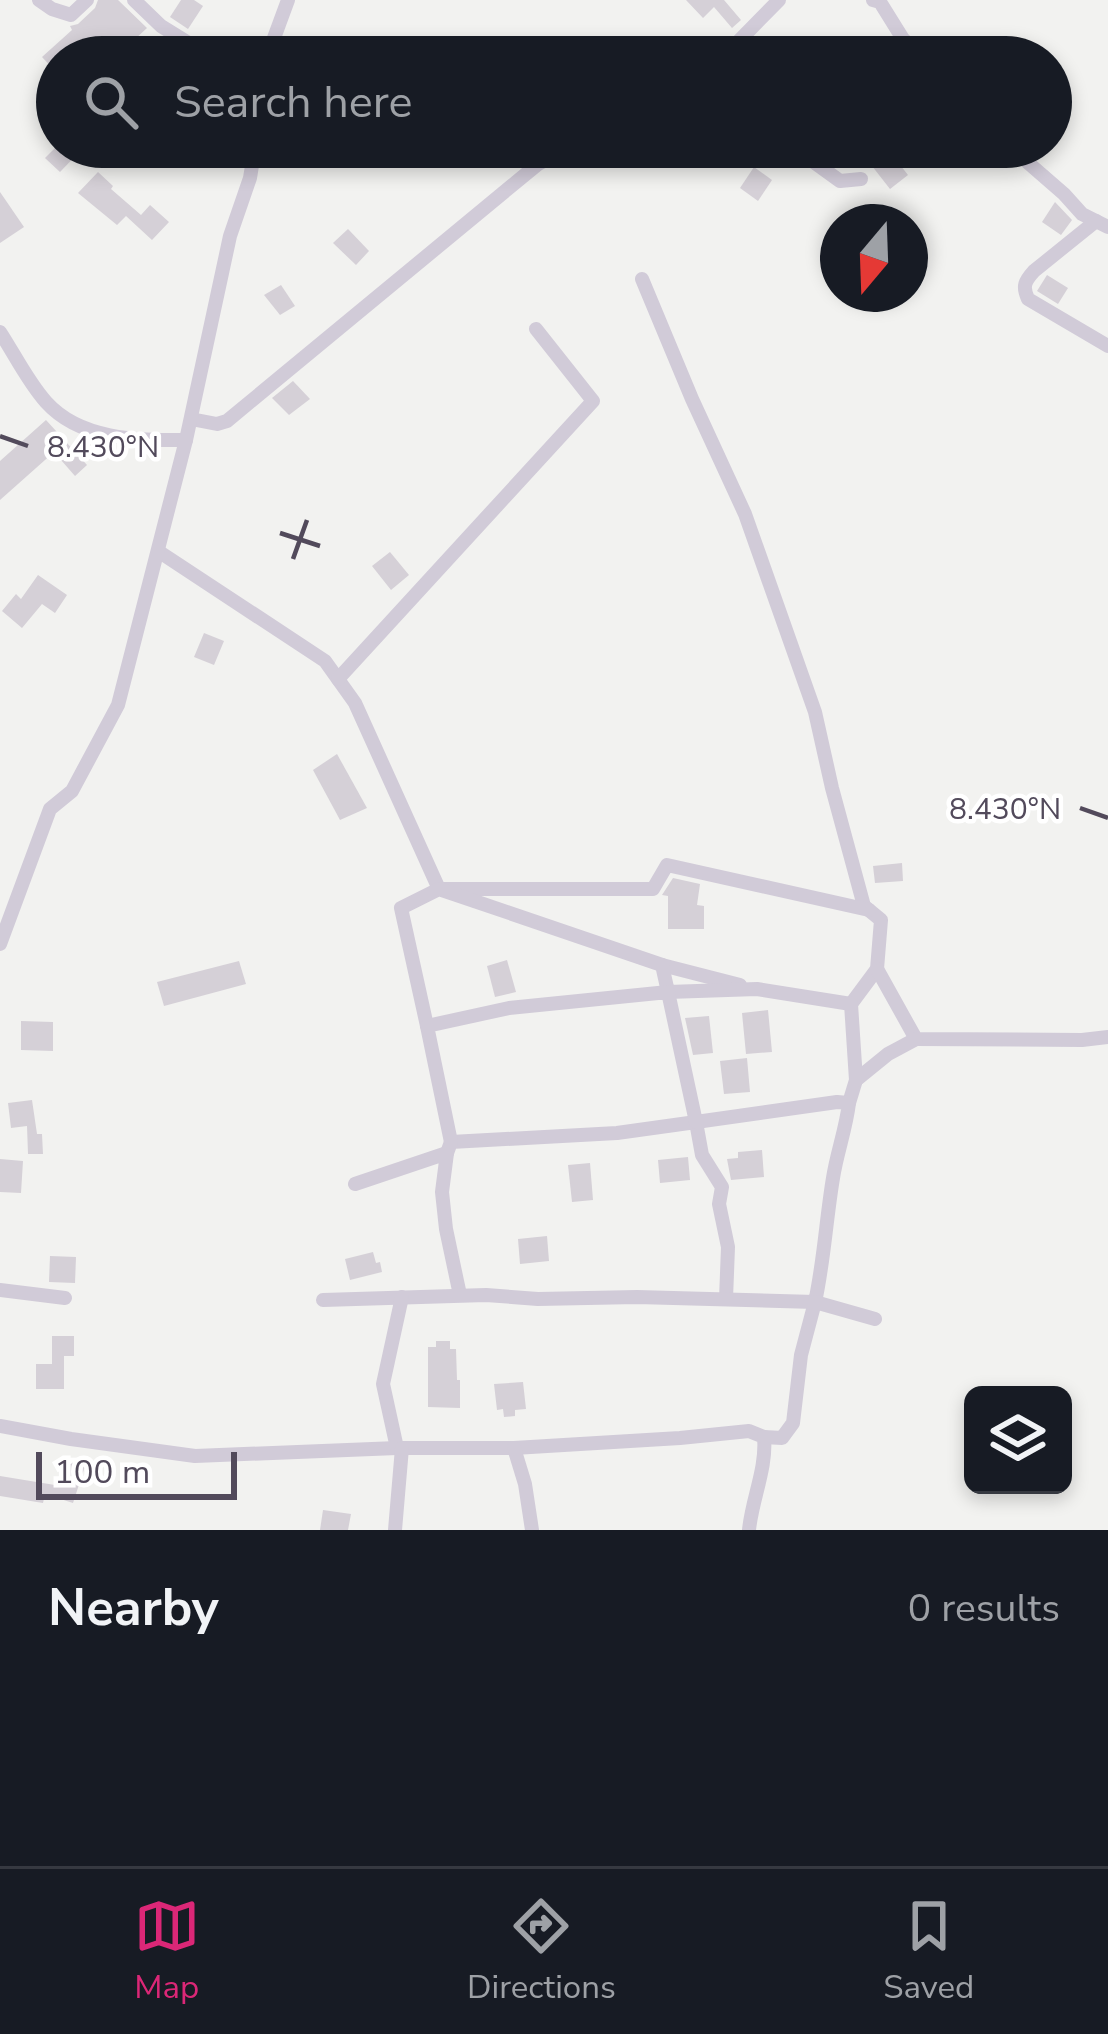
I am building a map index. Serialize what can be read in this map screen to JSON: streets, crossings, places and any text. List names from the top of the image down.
{
  "scale_bar": "100 m",
  "north": "bottom",
  "page": {
    "search": "Search here",
    "scale": "100 m",
    "heading": ["Nearby", "0 results"],
    "nav": ["Map", "Directions", "Saved"]
  },
  "coordinates": ["8.430°N"]
}
